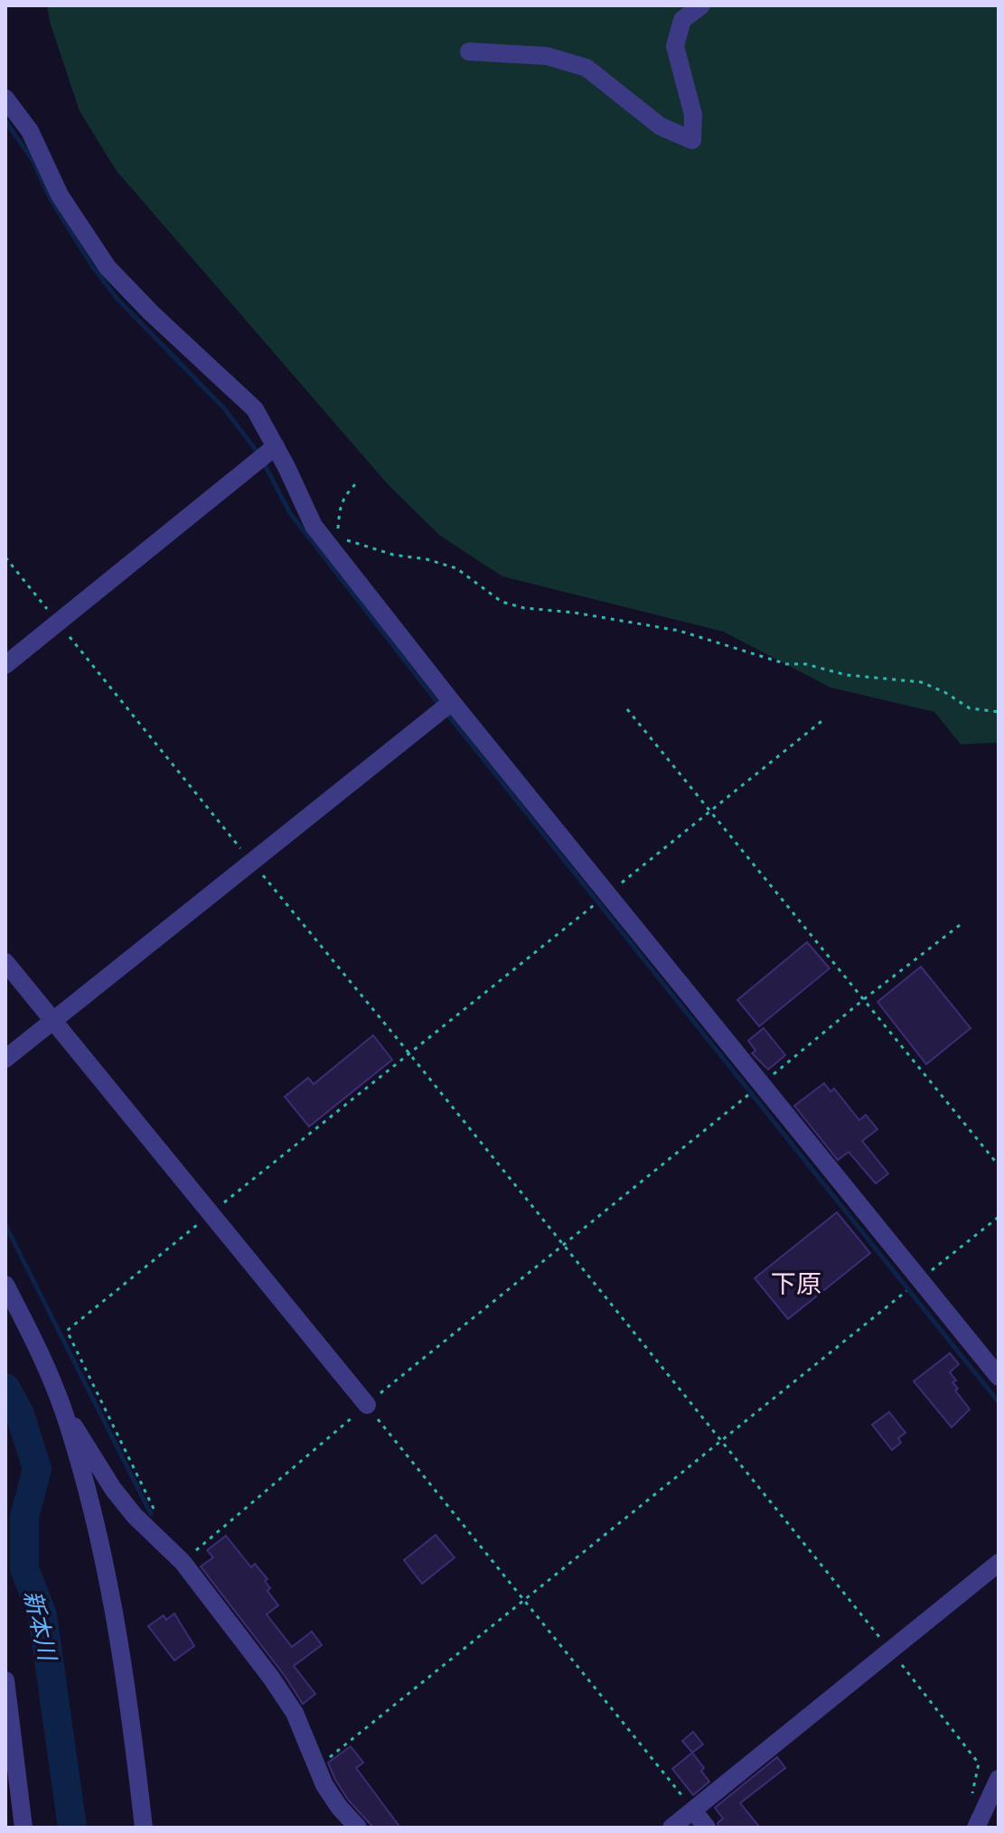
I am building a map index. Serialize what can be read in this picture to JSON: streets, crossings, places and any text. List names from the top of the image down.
{
  "districts": ["下原"],
  "water": ["新本川"]
}
